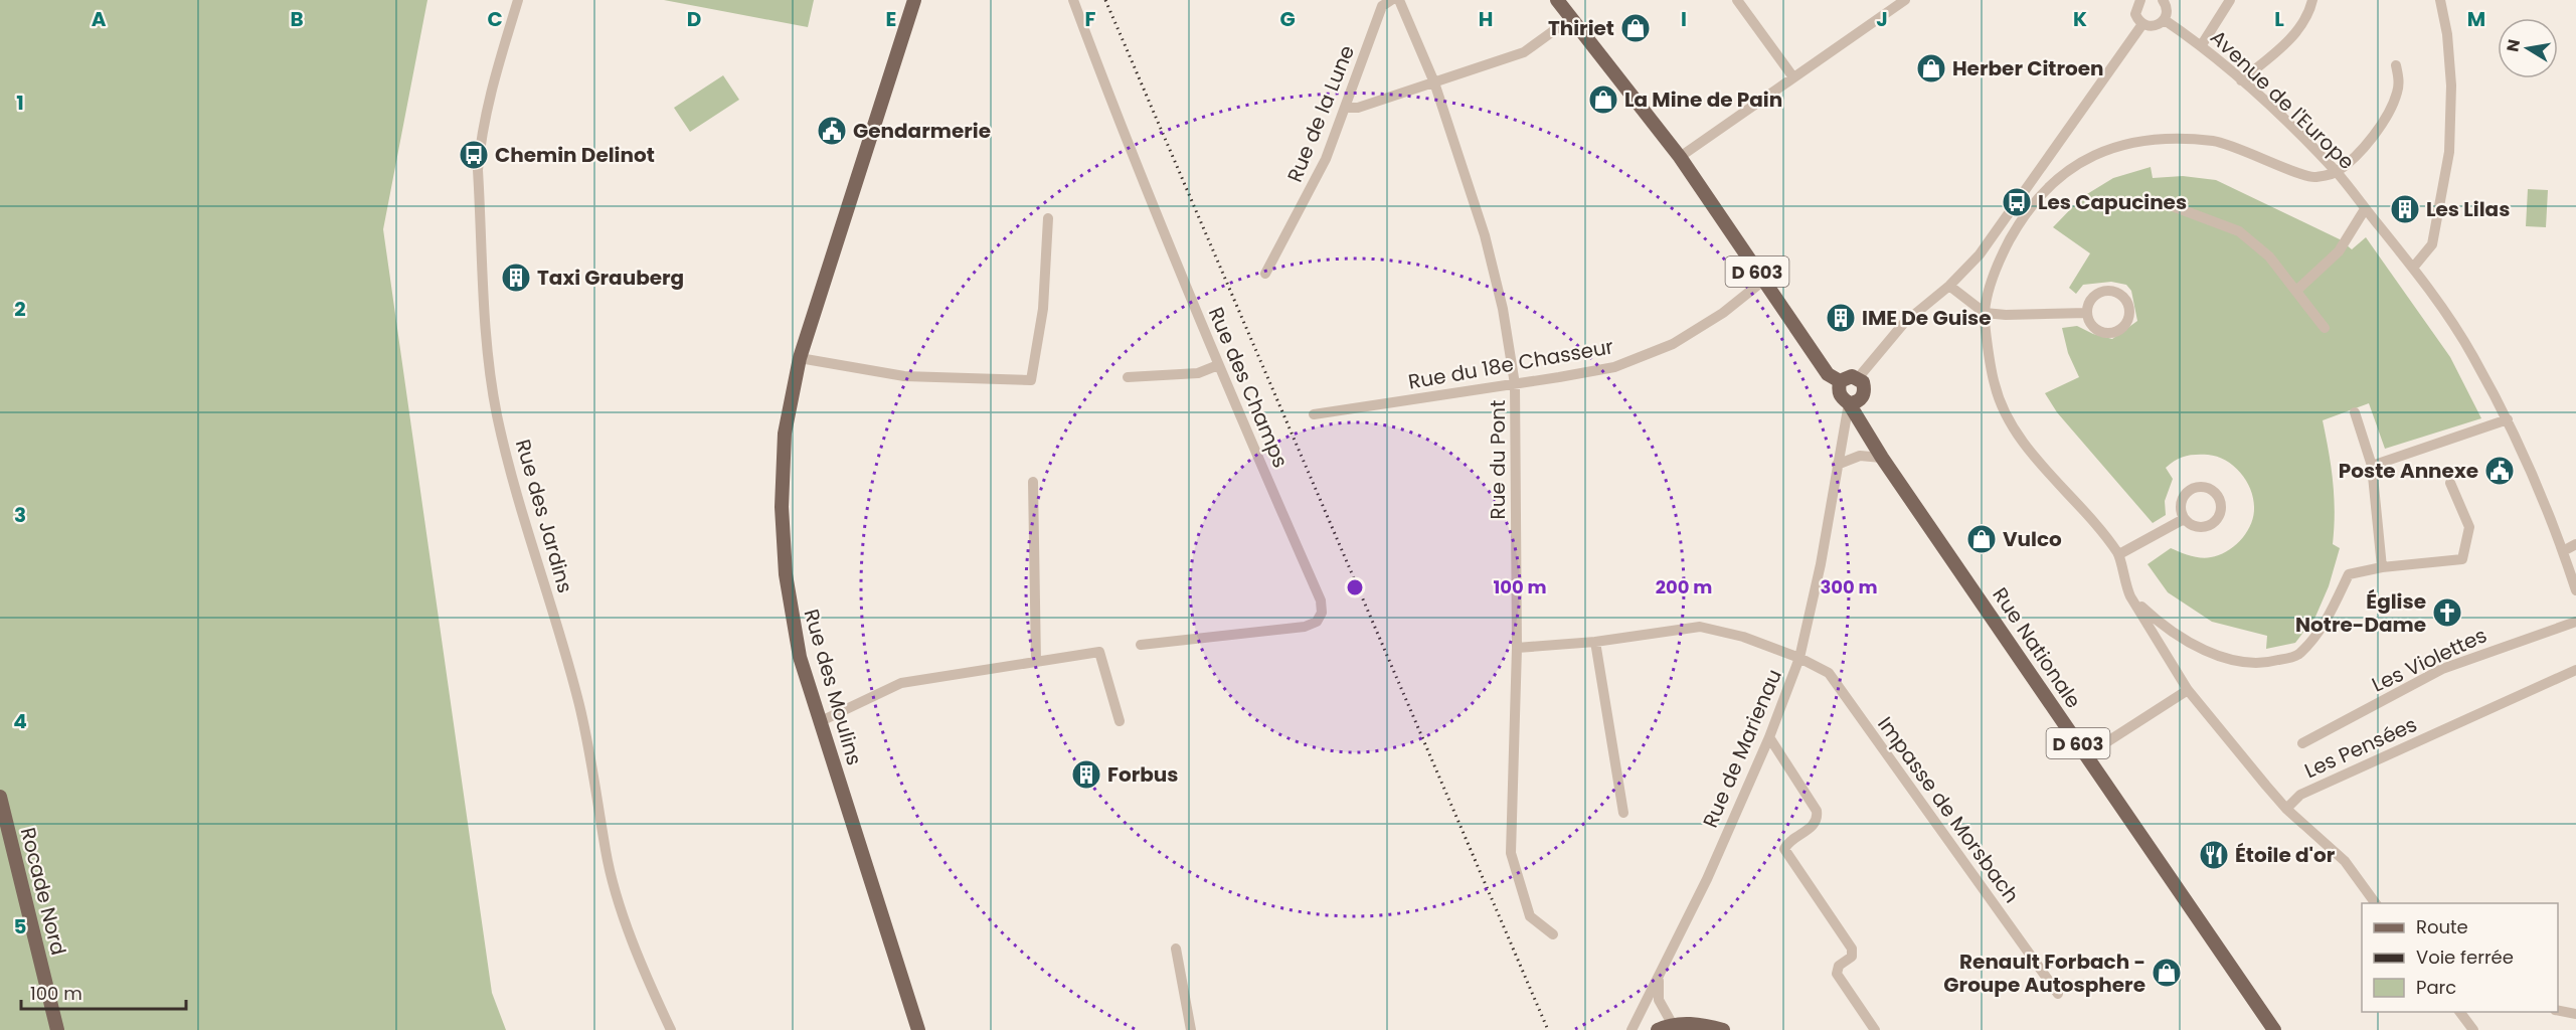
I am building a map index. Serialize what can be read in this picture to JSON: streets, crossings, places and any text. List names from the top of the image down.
{
  "streets": {
    "main road": [
      "D 603",
      "Rue Nationale",
      "Rue des Moulins",
      "Rocade Nord"
    ],
    "street": [
      "Avenue de l'Europe",
      "Rue de la Lune",
      "Rue du 18e Chasseur",
      "Rue des Champs",
      "Rue du Pont",
      "Rue des Jardins",
      "Les Violettes",
      "Les Pensées",
      "Rue de Marienau",
      "Impasse de Morsbach"
    ]
  },
  "crossings": [
    ["D 603", "Rue du 18e Chasseur"],
    ["D 603", "Rue Nationale"],
    ["D 603", "Rue de Marienau"],
    ["Rue du 18e Chasseur", "Rue du Pont"],
    ["Rue Nationale", "Rue de Marienau"],
    ["Rue de Marienau", "Impasse de Morsbach"]
  ],
  "places": {
    "shop": [
      "Thiriet",
      "Herber Citroen",
      "La Mine de Pain",
      "Vulco",
      "Renault Forbach - Groupe Autosphere"
    ],
    "public building": ["Gendarmerie", "Poste Annexe"],
    "bus stop": ["Chemin Delinot", "Les Capucines"],
    "building": [
      "Les Lilas",
      "Taxi Grauberg",
      "IME De Guise",
      "Forbus"
    ],
    "church": ["Église Notre-Dame"],
    "restaurant": ["Étoile d'or"]
  },
  "legend": ["Route", "Voie ferrée", "Parc"],
  "scale_bar": "100 m",
  "north": "left",
  "grid": {
    "columns": [
      "A",
      "B",
      "C",
      "D",
      "E",
      "F",
      "G",
      "H",
      "I",
      "J",
      "K",
      "L",
      "M"
    ],
    "rows": [
      "1",
      "2",
      "3",
      "4",
      "5"
    ]
  },
  "rings": ["100 m", "200 m", "300 m"]
}
